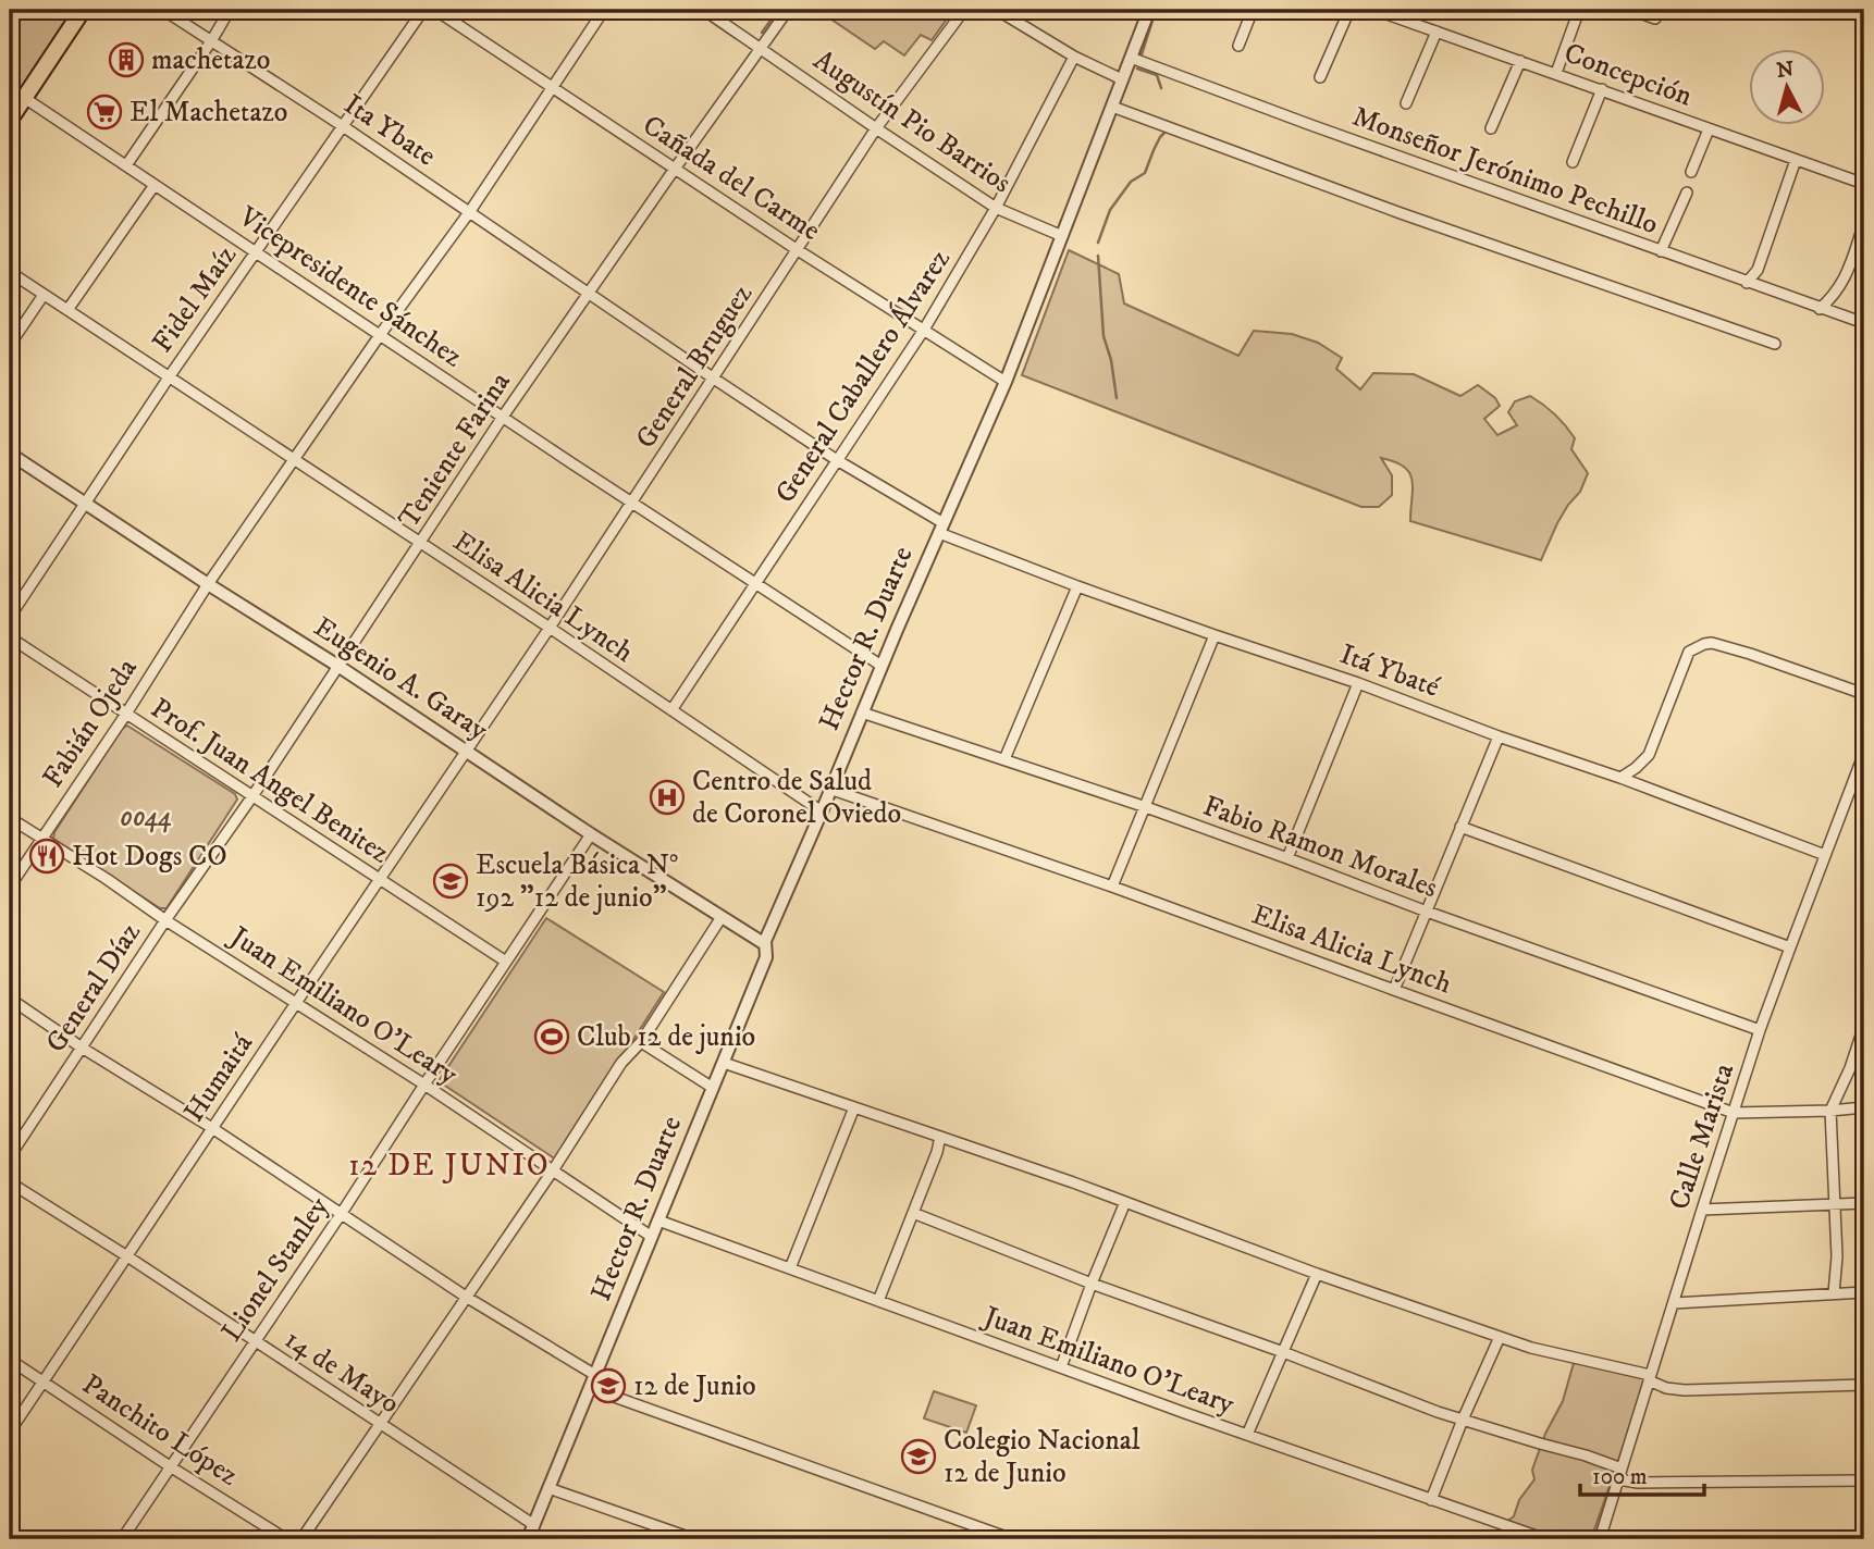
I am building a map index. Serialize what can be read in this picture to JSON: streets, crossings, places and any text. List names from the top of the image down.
{
  "streets": {
    "street": [
      "Concepción",
      "Augustín Pio Barrios",
      "Ita Ybate",
      "Monseñor Jerónimo Pechillo",
      "Cañada del Carme",
      "Vicepresidente Sánchez",
      "Fidel Maíz",
      "General Bruguez",
      "General Caballero Álvarez",
      "Teniente Farina",
      "Elisa Alicia Lynch",
      "Hector R. Duarte",
      "Itá Ybaté",
      "Eugenio A. Garay",
      "Fabián Ojeda",
      "Prof. Juan Angel Benitez",
      "Fabio Ramon Morales",
      "General Díaz",
      "Juan Emiliano O'Leary",
      "Humaitá",
      "Calle Marista",
      "Lionel Stanley",
      "14 de Mayo",
      "Panchito López"
    ]
  },
  "crossings": [
    ["Augustín Pio Barrios", "General Bruguez"],
    ["Augustín Pio Barrios", "General Caballero Álvarez"],
    ["Augustín Pio Barrios", "Teniente Farina"],
    ["Augustín Pio Barrios", "Hector R. Duarte"],
    ["Ita Ybate", "Fidel Maíz"],
    ["Ita Ybate", "Teniente Farina"],
    ["Ita Ybate", "Itá Ybaté"],
    ["Ita Ybate", "Fabián Ojeda"],
    ["Monseñor Jerónimo Pechillo", "Hector R. Duarte"],
    ["Cañada del Carme", "General Bruguez"],
    ["Cañada del Carme", "General Caballero Álvarez"],
    ["Cañada del Carme", "Teniente Farina"],
    ["Cañada del Carme", "Hector R. Duarte"],
    ["Cañada del Carme", "Fabián Ojeda"],
    ["Vicepresidente Sánchez", "Fidel Maíz"],
    ["Vicepresidente Sánchez", "General Bruguez"],
    ["Vicepresidente Sánchez", "General Caballero Álvarez"],
    ["Vicepresidente Sánchez", "Teniente Farina"],
    ["Vicepresidente Sánchez", "Hector R. Duarte"],
    ["Vicepresidente Sánchez", "Fabián Ojeda"],
    ["Fidel Maíz", "Elisa Alicia Lynch"],
    ["Fidel Maíz", "Eugenio A. Garay"],
    ["General Bruguez", "Elisa Alicia Lynch"],
    ["General Bruguez", "Itá Ybaté"],
    ["General Bruguez", "Eugenio A. Garay"],
    ["General Bruguez", "Humaitá"],
    ["General Caballero Álvarez", "Elisa Alicia Lynch"],
    ["General Caballero Álvarez", "Itá Ybaté"],
    ["Teniente Farina", "Elisa Alicia Lynch"],
    ["Teniente Farina", "Itá Ybaté"],
    ["Teniente Farina", "Eugenio A. Garay"],
    ["Teniente Farina", "Prof. Juan Angel Benitez"],
    ["Teniente Farina", "General Díaz"],
    ["Teniente Farina", "Juan Emiliano O'Leary"],
    ["Elisa Alicia Lynch", "Hector R. Duarte"],
    ["Elisa Alicia Lynch", "Fabián Ojeda"],
    ["Elisa Alicia Lynch", "Calle Marista"],
    ["Hector R. Duarte", "Itá Ybaté"],
    ["Hector R. Duarte", "Eugenio A. Garay"],
    ["Hector R. Duarte", "Fabio Ramon Morales"],
    ["Hector R. Duarte", "Juan Emiliano O'Leary"],
    ["Hector R. Duarte", "14 de Mayo"],
    ["Itá Ybaté", "Calle Marista"],
    ["Eugenio A. Garay", "Fabián Ojeda"],
    ["Eugenio A. Garay", "Humaitá"],
    ["Eugenio A. Garay", "Lionel Stanley"],
    ["Fabián Ojeda", "Prof. Juan Angel Benitez"],
    ["Fabián Ojeda", "Juan Emiliano O'Leary"],
    ["Prof. Juan Angel Benitez", "Humaitá"],
    ["Prof. Juan Angel Benitez", "Lionel Stanley"],
    ["Fabio Ramon Morales", "Calle Marista"],
    ["General Díaz", "Juan Emiliano O'Leary"],
    ["Juan Emiliano O'Leary", "Humaitá"],
    ["Juan Emiliano O'Leary", "Lionel Stanley"],
    ["Humaitá", "14 de Mayo"],
    ["Humaitá", "Panchito López"],
    ["Lionel Stanley", "14 de Mayo"],
    ["Lionel Stanley", "Panchito López"]
  ],
  "districts": ["12 DE JUNIO"],
  "parks": ["0044"],
  "places": {
    "building": ["machetazo"],
    "supermarket": ["El Machetazo"],
    "hospital": ["Centro de Salud de Coronel Oviedo"],
    "restaurant": ["Hot Dogs CO"],
    "school or university": ["Escuela Básica N° 192 \"12 de junio\"", "12 de Junio", "Colegio Nacional 12 de Junio"],
    "sports": ["Club 12 de junio"]
  },
  "scale_bar": "100 m",
  "north": "top"
}
